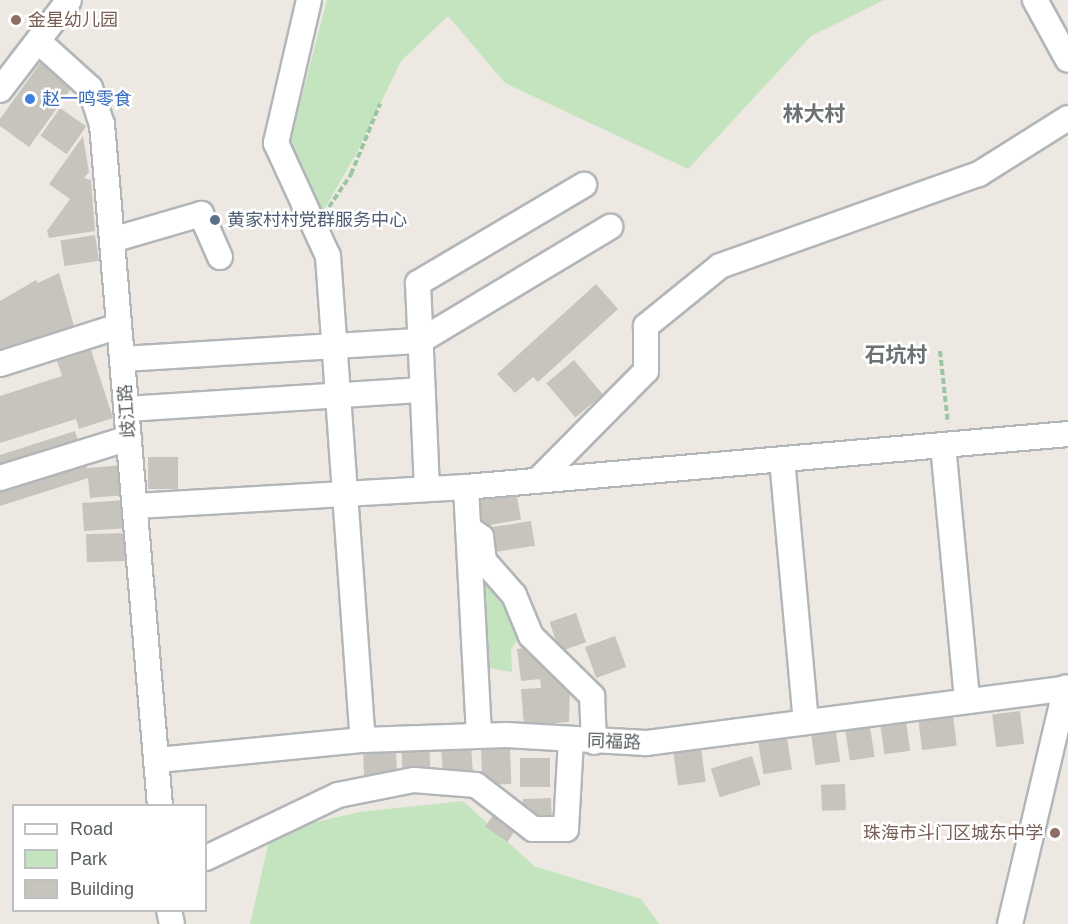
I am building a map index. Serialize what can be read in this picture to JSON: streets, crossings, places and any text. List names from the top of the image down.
{
  "streets": {
    "street": ["歧江路", "同福路"]
  },
  "crossings": [
    ["歧江路", "同福路"]
  ],
  "districts": ["林大村", "石坑村"],
  "places": [
    "金星幼儿园",
    "赵一鸣零食",
    "黄家村村党群服务中心",
    "珠海市斗门区城东中学"
  ],
  "legend": ["Road", "Park", "Building"]
}
